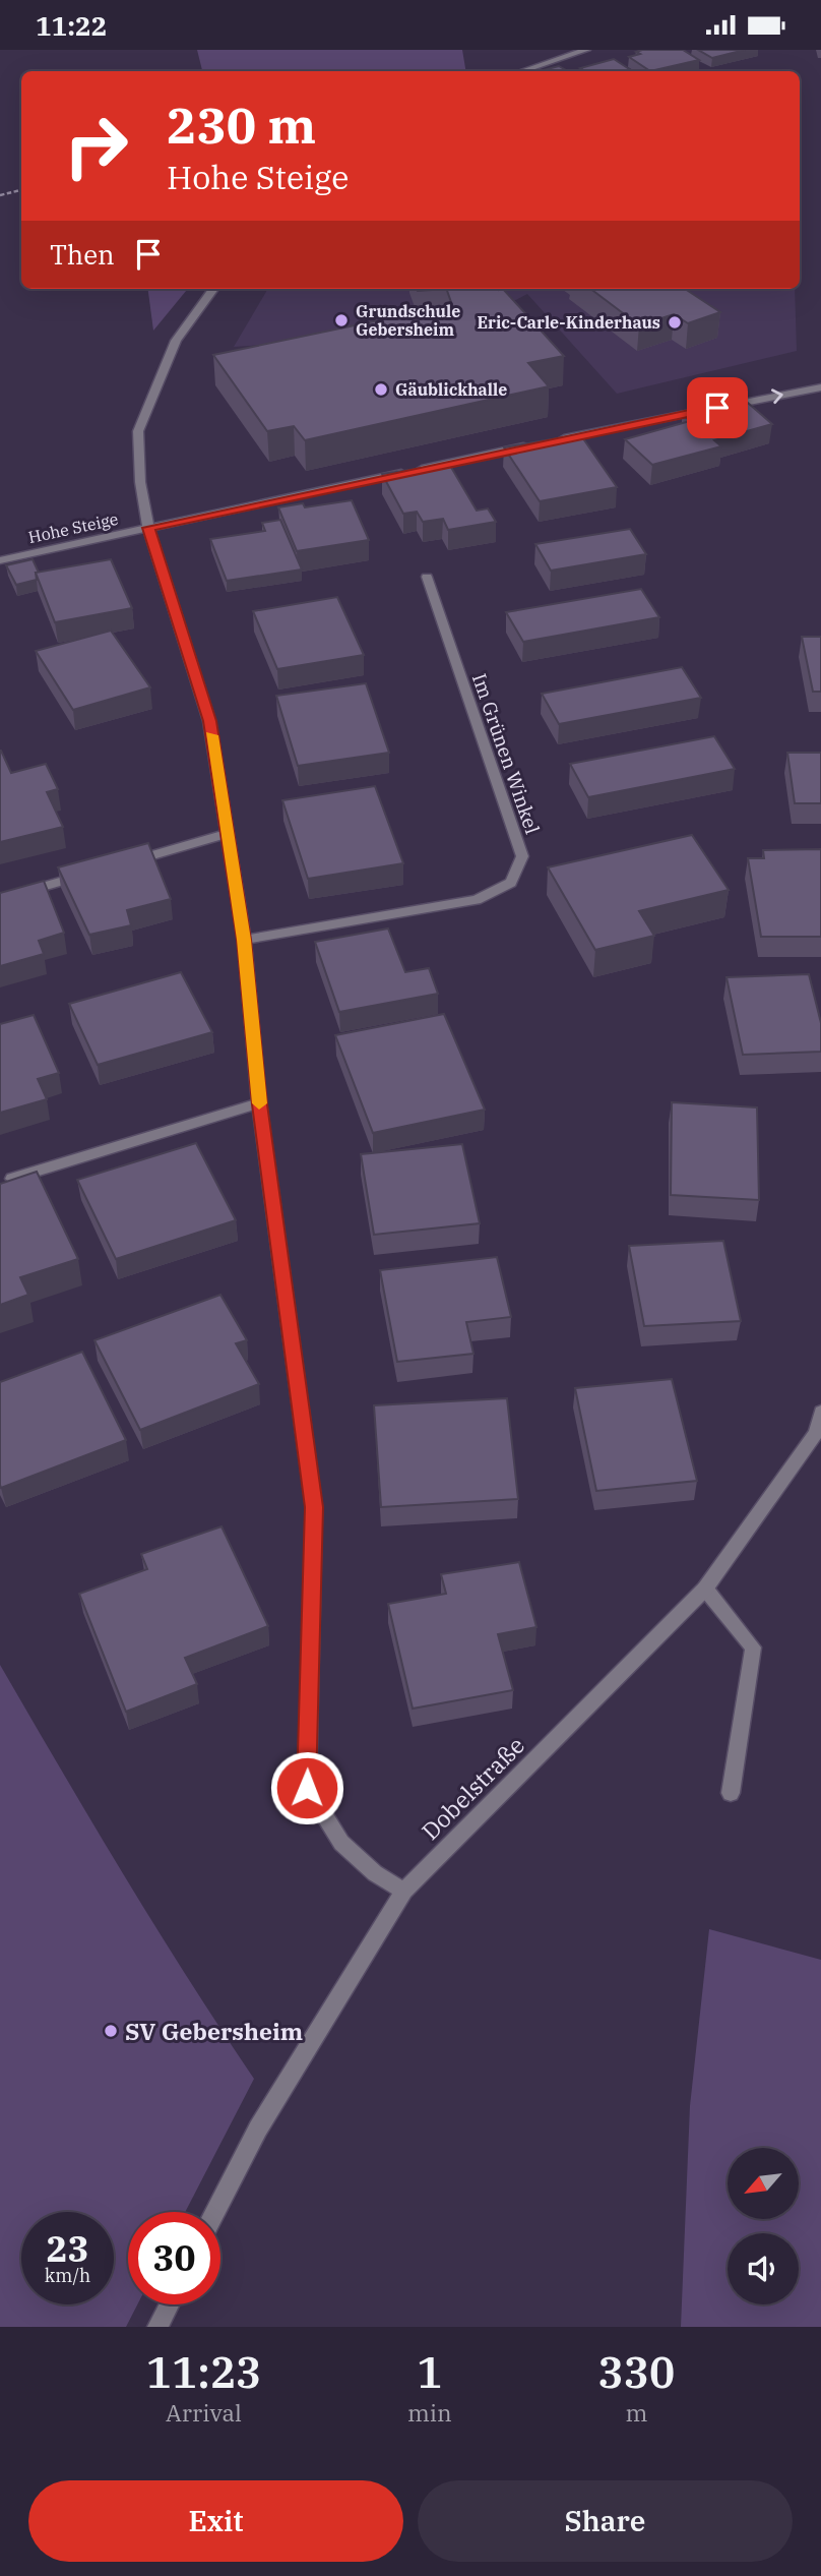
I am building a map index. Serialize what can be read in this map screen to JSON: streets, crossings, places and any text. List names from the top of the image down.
{
  "streets": {
    "street": ["Hohe Steige", "Im Grünen Winkel", "Dobelstraße"]
  },
  "places": [
    "Grundschule Gebersheim",
    "Eric-Carle-Kinderhaus",
    "Gäublickhalle",
    "SV Gebersheim"
  ],
  "north": "bottom left",
  "page": {
    "status": "11:22",
    "turn": ["230 m", "Hohe Steige"],
    "then": "Then",
    "speed": "23 km/h",
    "limit": "30",
    "eta": [
      "11:23",
      "Arrival",
      "1",
      "min",
      "330",
      "m"
    ],
    "buttons": ["Exit", "Share"]
  }
}
